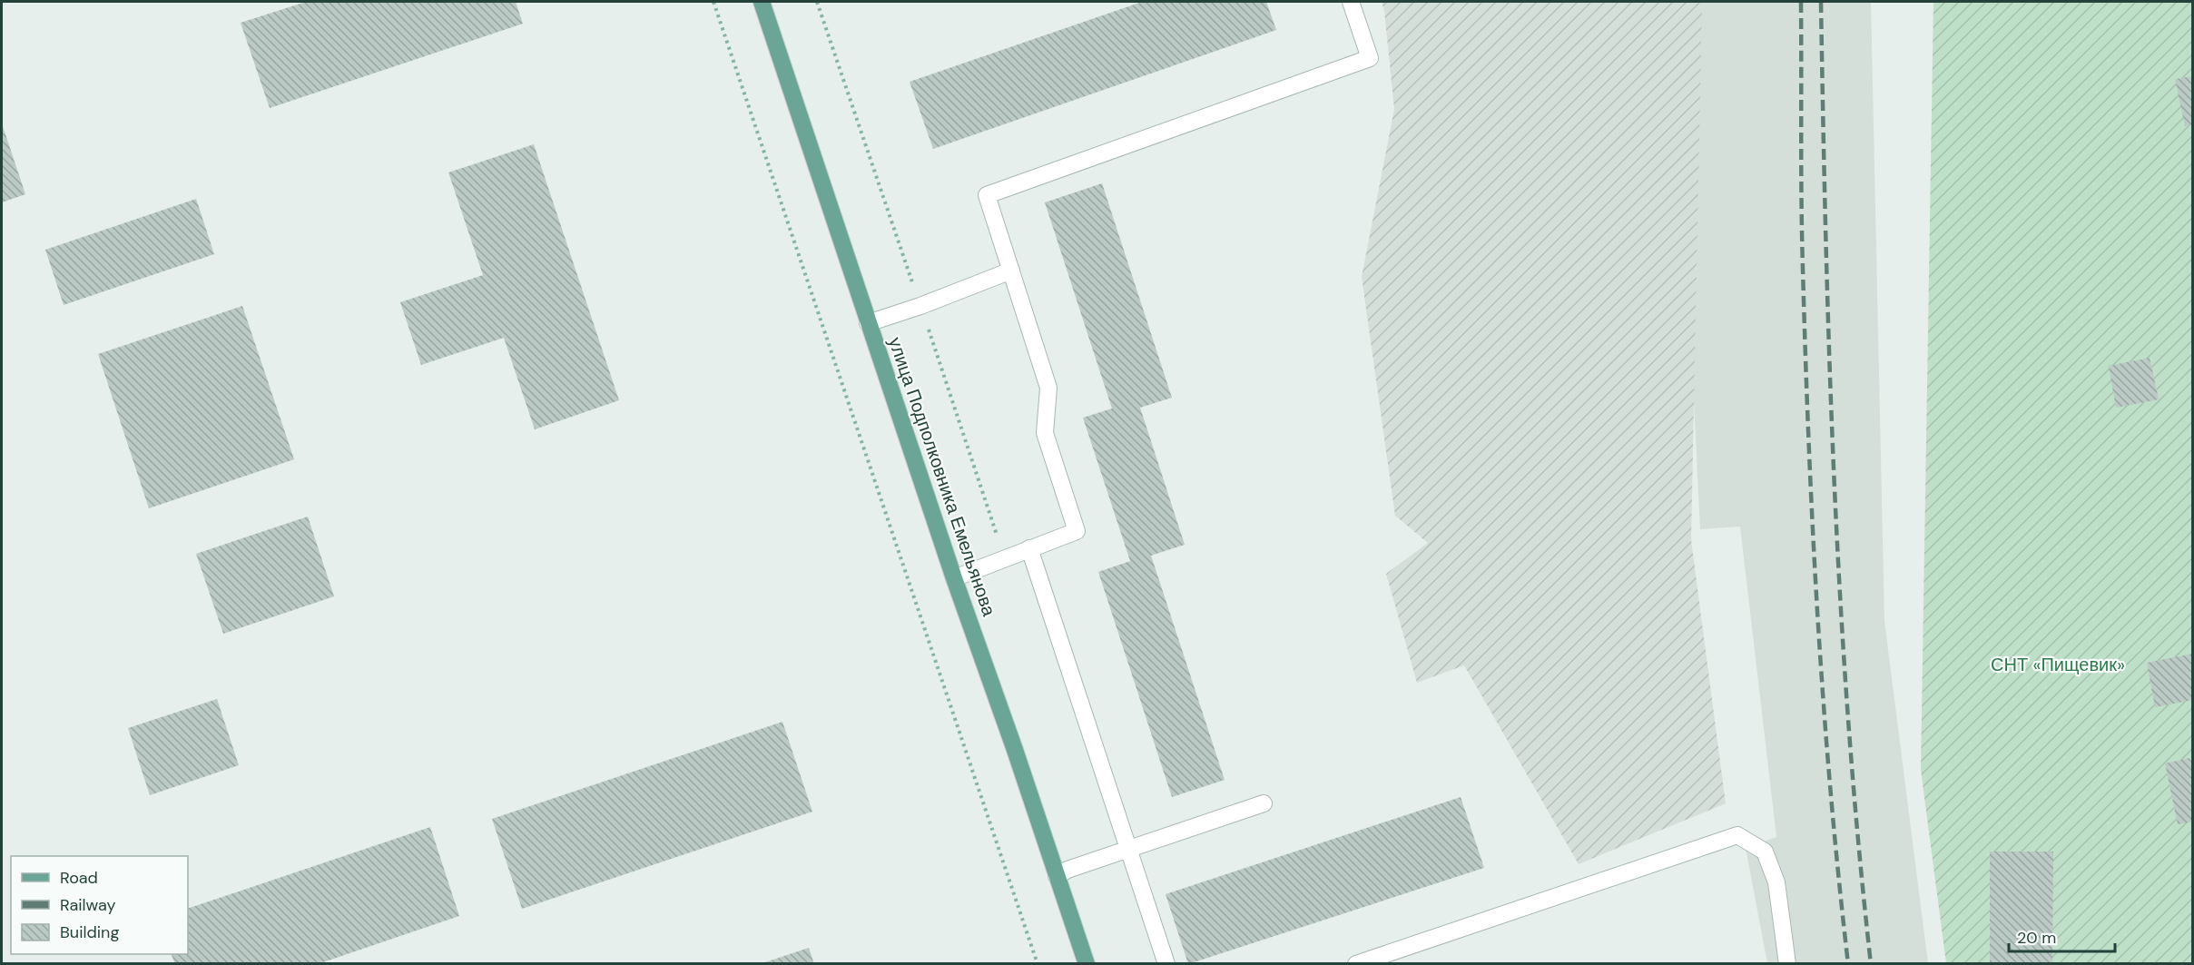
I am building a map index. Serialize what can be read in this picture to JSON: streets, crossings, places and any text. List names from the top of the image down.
{
  "streets": {
    "main road": ["улица Подполковника Емельянова"]
  },
  "parks": ["СНТ «Пищевик»"],
  "legend": ["Road", "Railway", "Building"],
  "scale_bar": "20 m"
}
